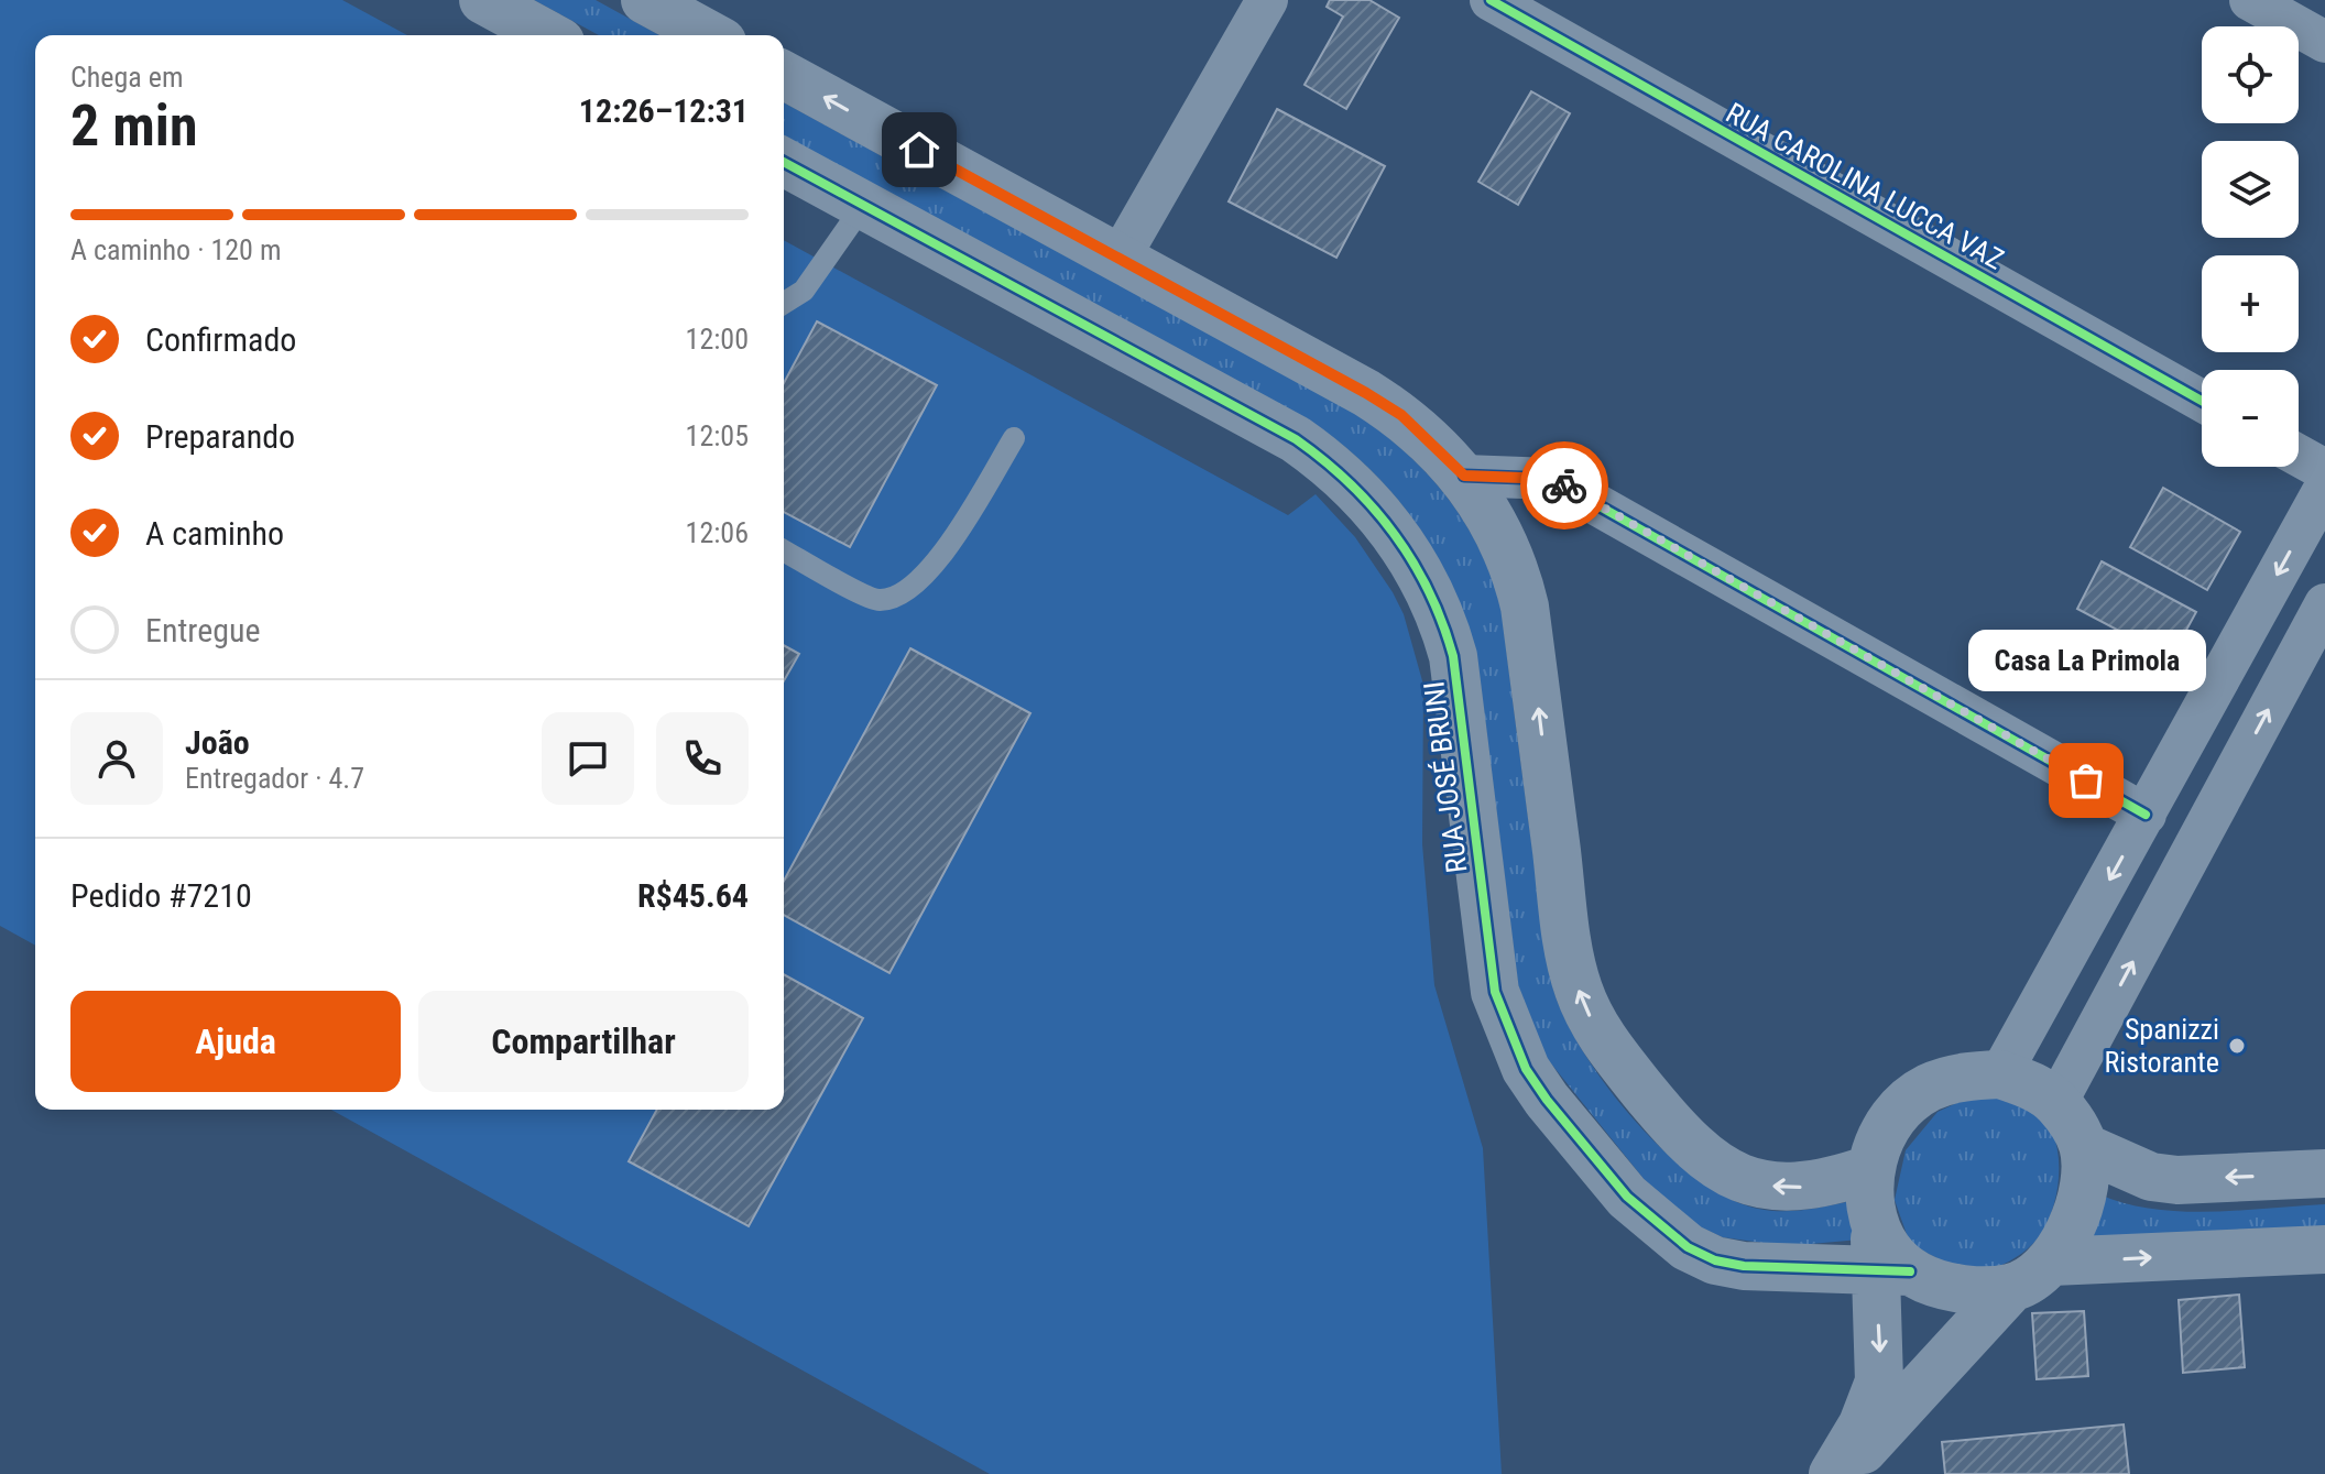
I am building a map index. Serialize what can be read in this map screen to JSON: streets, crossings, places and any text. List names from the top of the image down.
{
  "streets": {
    "street": ["RUA CAROLINA LUCCA VAZ", "RUA JOSÉ BRUNI"]
  },
  "places": ["Casa La Primola", "Spanizzi Ristorante"],
  "page": {
    "map_buttons": ["+", "−"],
    "heading": ["2 min", "Chega em", "12:26–12:31"],
    "panel": [
      "João",
      "Entregador · 4.7",
      "Pedido #7210",
      "R$45.64"
    ],
    "bar": "A caminho · 120 m",
    "list": [
      ["Confirmado", "12:00"],
      ["Preparando", "12:05"],
      ["A caminho", "12:06"],
      "Entregue"
    ],
    "bubble": "Casa La Primola",
    "buttons": ["Ajuda", "Compartilhar"]
  }
}
